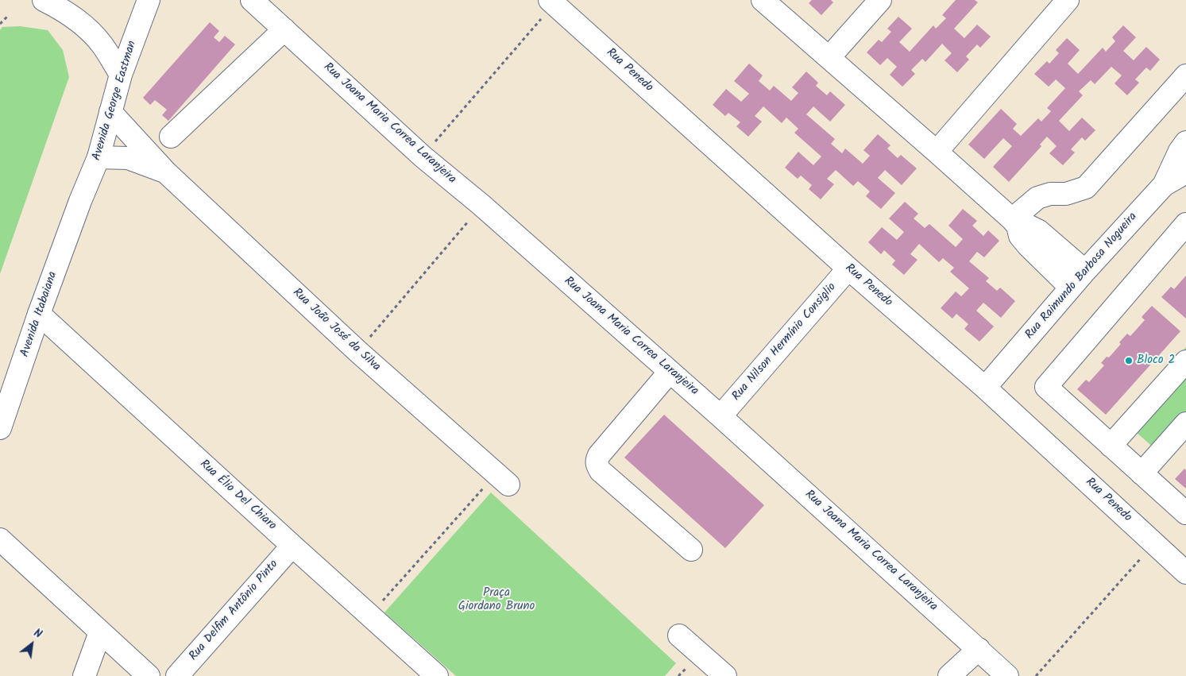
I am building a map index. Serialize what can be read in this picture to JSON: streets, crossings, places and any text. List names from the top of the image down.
{
  "streets": {
    "street": [
      "Rua Penedo",
      "Avenida George Eastman",
      "Rua Joana Maria Correa Laranjeira",
      "Rua Raimundo Barbosa Nogueira",
      "Avenida Itabaiana",
      "Rua João José da Silva",
      "Rua Nilson Hermínio Consiglio",
      "Rua Élio Del Chiaro",
      "Rua Delfim Antônio Pinto"
    ]
  },
  "crossings": [
    ["Rua Penedo", "Rua Raimundo Barbosa Nogueira"],
    ["Rua Penedo", "Rua Nilson Hermínio Consiglio"],
    ["Avenida George Eastman", "Avenida Itabaiana"],
    ["Avenida George Eastman", "Rua João José da Silva"],
    ["Rua Joana Maria Correa Laranjeira", "Rua Nilson Hermínio Consiglio"],
    ["Avenida Itabaiana", "Rua Élio Del Chiaro"],
    ["Rua Élio Del Chiaro", "Rua Delfim Antônio Pinto"]
  ],
  "parks": ["Praça Giordano Bruno"],
  "places": ["Bloco 2"],
  "north": "top right"
}
